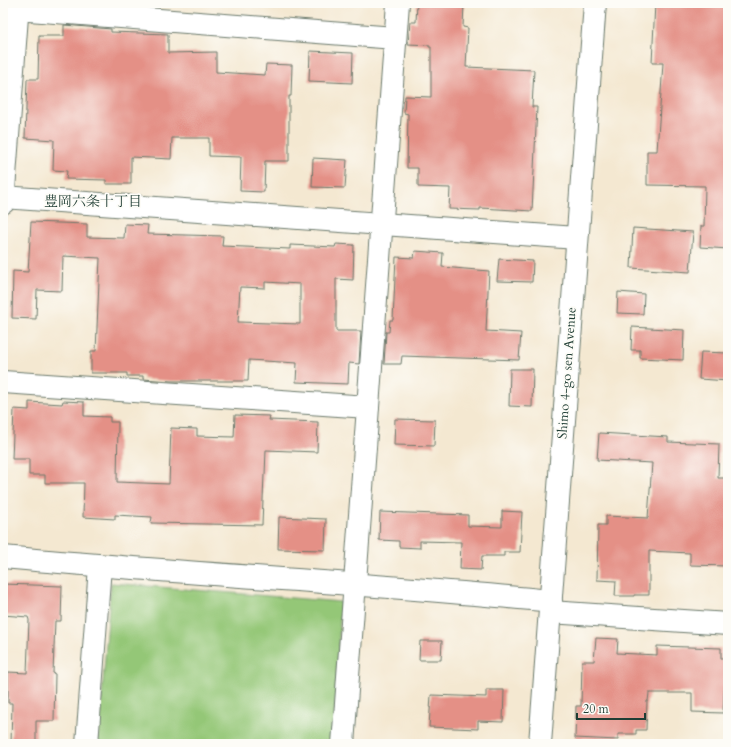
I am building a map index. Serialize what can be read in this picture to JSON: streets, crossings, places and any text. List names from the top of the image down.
{
  "streets": {
    "street": ["Shimo 4-go sen Avenue"]
  },
  "districts": ["豊岡六条十丁目"],
  "scale_bar": "20 m"
}
